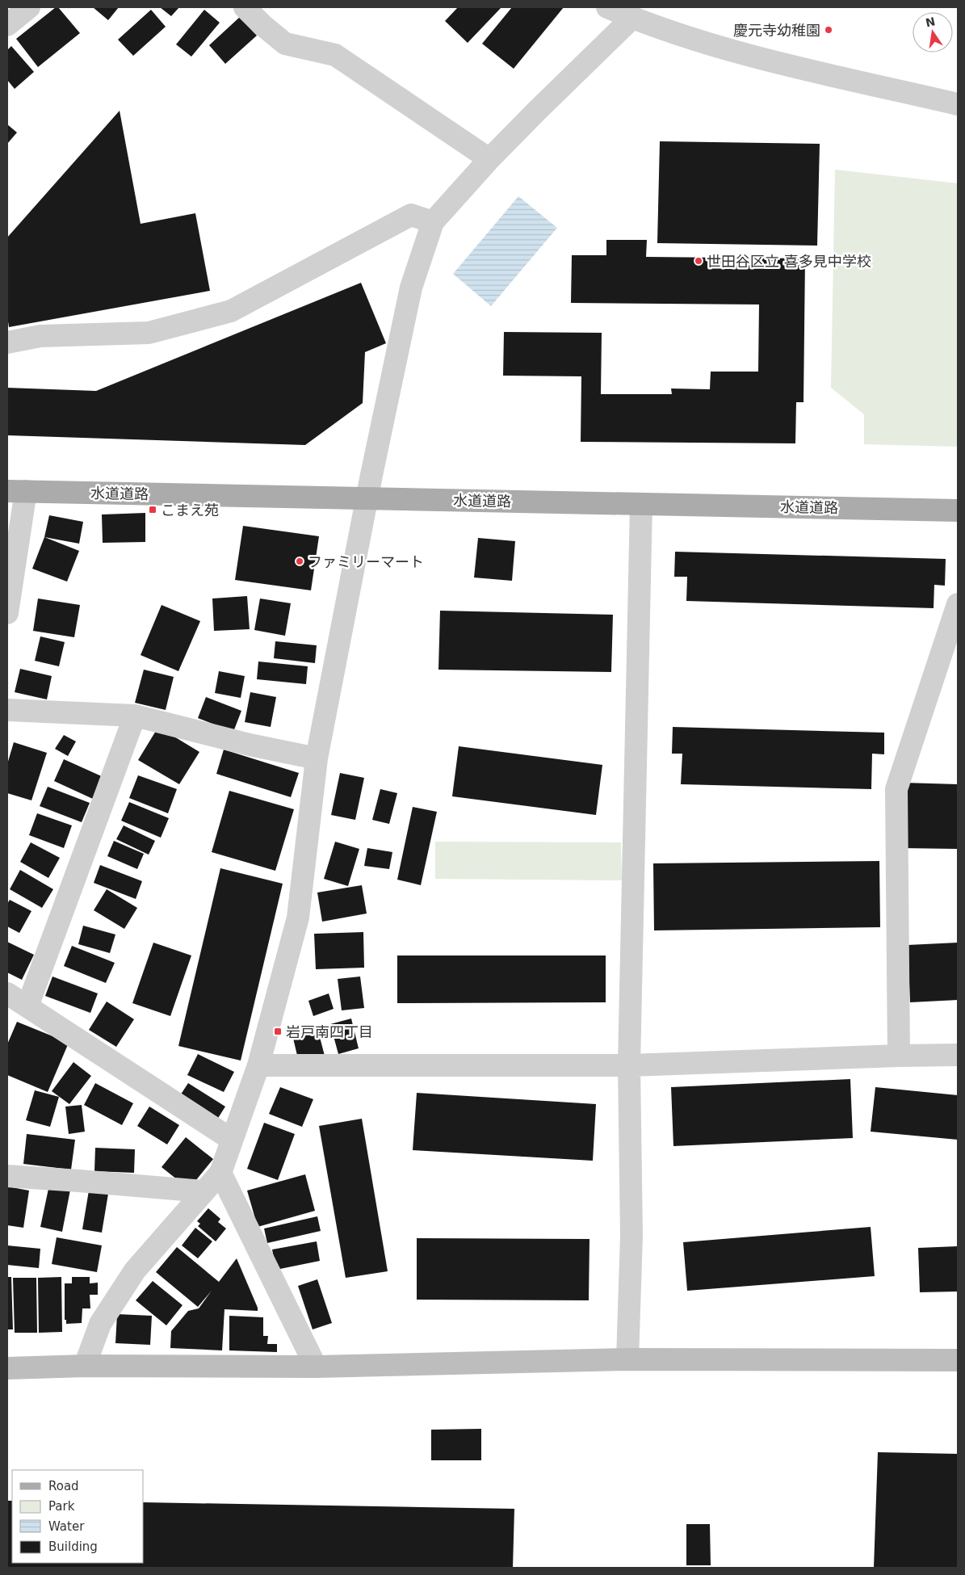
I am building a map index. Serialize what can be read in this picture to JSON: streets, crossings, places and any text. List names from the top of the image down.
{
  "streets": {
    "main road": ["水道道路"]
  },
  "places": {
    "other": ["慶元寺幼稚園", "世田谷区立 喜多見中学校", "ファミリーマート"],
    "transit": ["こまえ苑", "岩戸南四丁目"]
  },
  "legend": [
    "Road",
    "Park",
    "Water",
    "Building"
  ],
  "north": "top"
}
